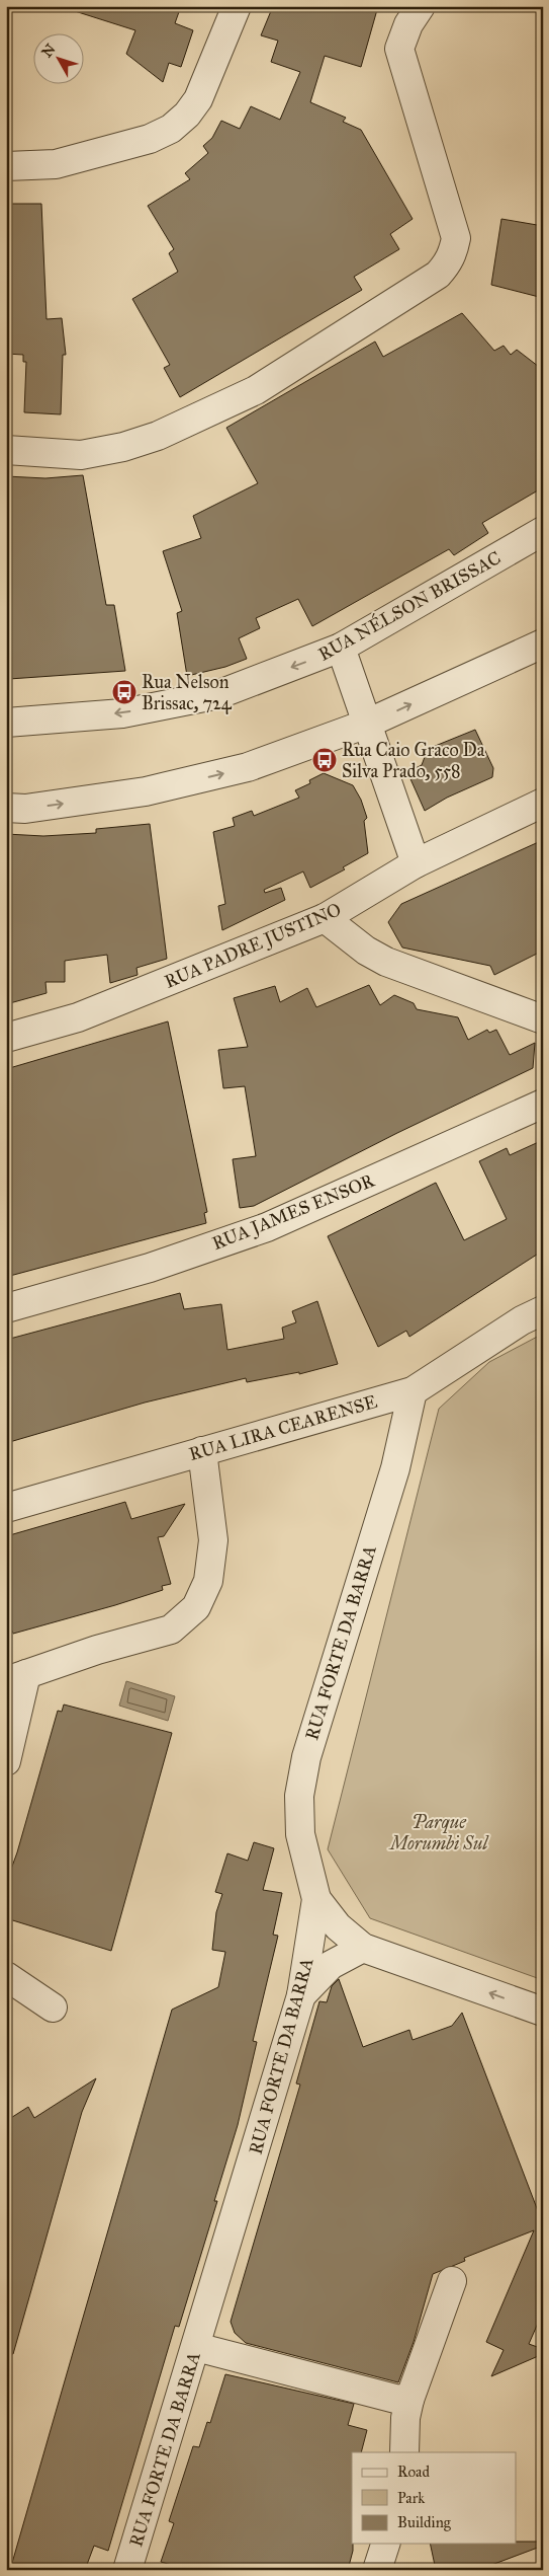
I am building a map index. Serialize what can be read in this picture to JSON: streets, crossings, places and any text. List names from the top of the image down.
{
  "streets": {
    "street": [
      "RUA NÉLSON BRISSAC",
      "RUA PADRE JUSTINO",
      "RUA JAMES ENSOR",
      "RUA LIRA CEARENSE",
      "RUA FORTE DA BARRA"
    ]
  },
  "crossings": [
    ["RUA LIRA CEARENSE", "RUA FORTE DA BARRA"]
  ],
  "parks": ["Parque Morumbi Sul"],
  "places": {
    "bus stop": ["Rua Nelson Brissac, 724", "Rua Caio Graco Da Silva Prado, 558"]
  },
  "legend": ["Road", "Park", "Building"],
  "north": "top left"
}
